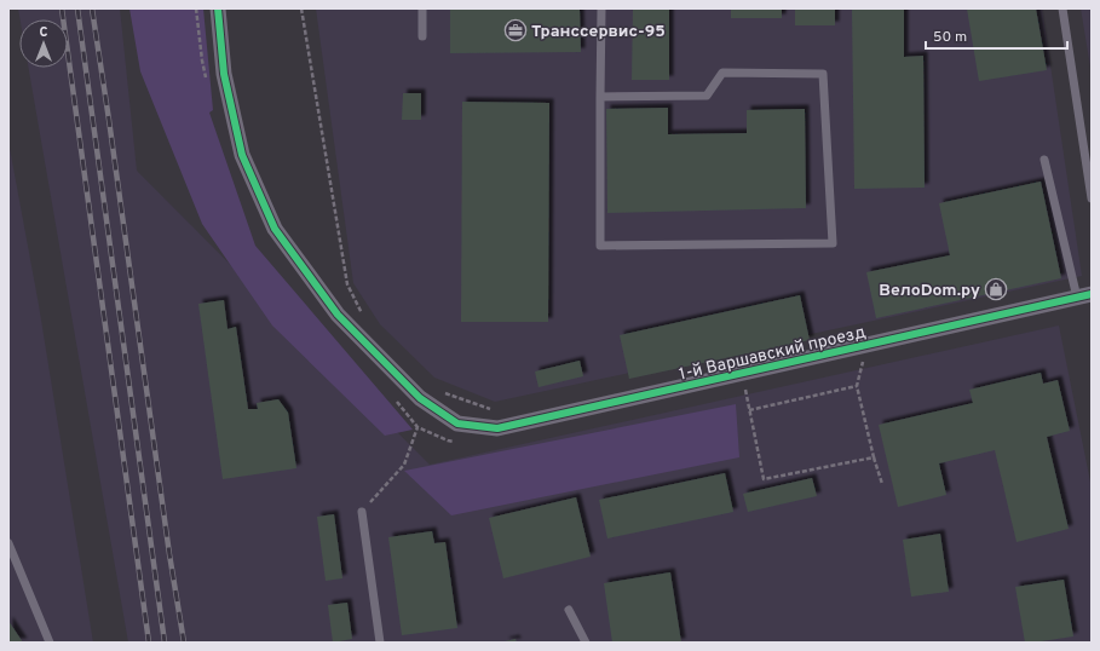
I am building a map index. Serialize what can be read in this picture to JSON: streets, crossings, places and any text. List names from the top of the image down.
{
  "streets": {
    "street": ["1-й Варшавский проезд"]
  },
  "places": {
    "office": ["Транссервис-95"],
    "shop": ["ВелоDom.ру"]
  },
  "scale_bar": "50 m",
  "north": "top"
}
